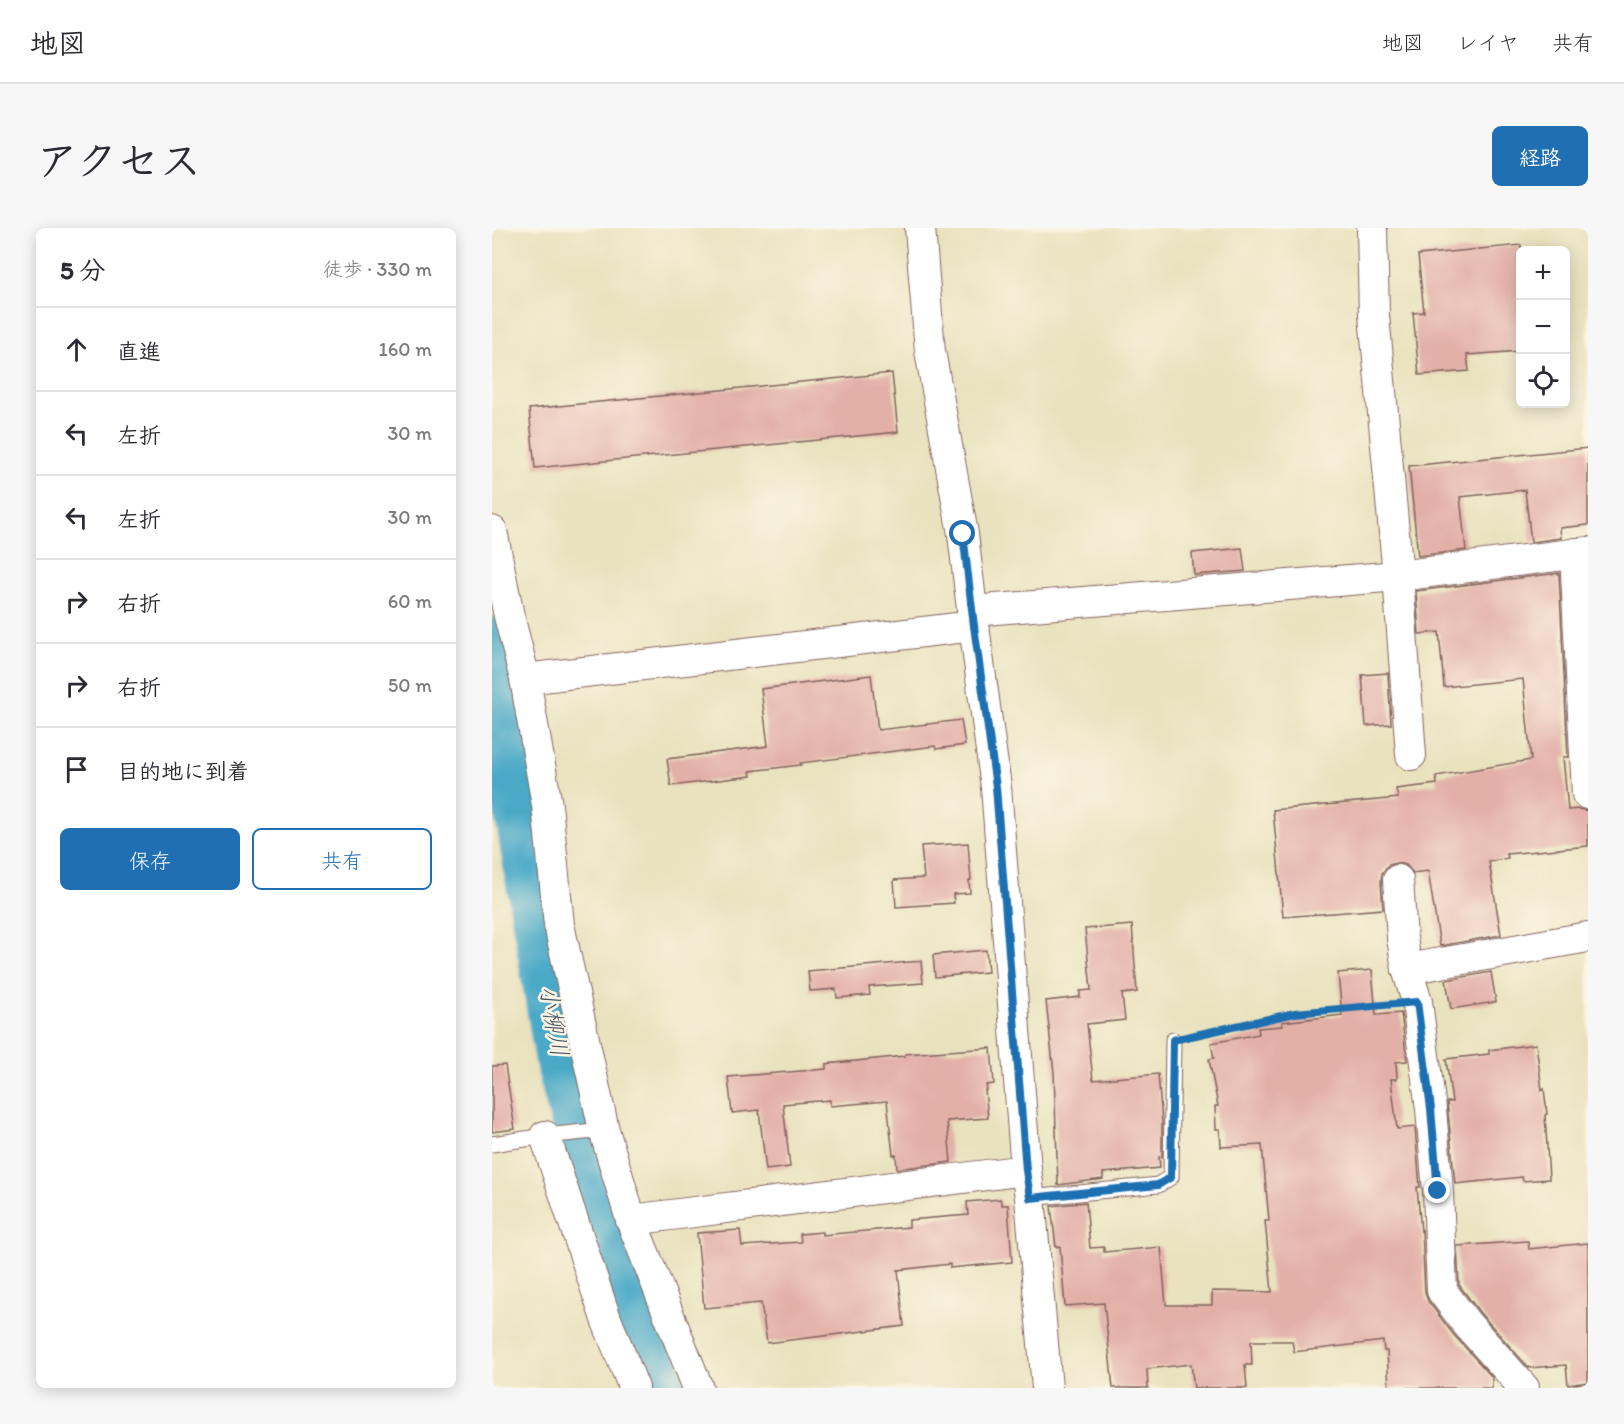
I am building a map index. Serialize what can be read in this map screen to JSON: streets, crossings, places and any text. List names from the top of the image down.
{
  "water": ["小柳川"],
  "page": {
    "header": "地図",
    "nav": ["地図", "レイヤ", "共有"],
    "title": "アクセス",
    "buttons": [
      "経路",
      ["保存", "共有"]
    ],
    "heading": ["5 分", "徒歩 · 330 m"],
    "map_buttons": ["+", "−"],
    "list": [
      ["直進", "160 m"],
      ["左折", "30 m"],
      ["左折", "30 m"],
      ["右折", "60 m"],
      ["右折", "50 m"],
      "目的地に到着"
    ]
  }
}
